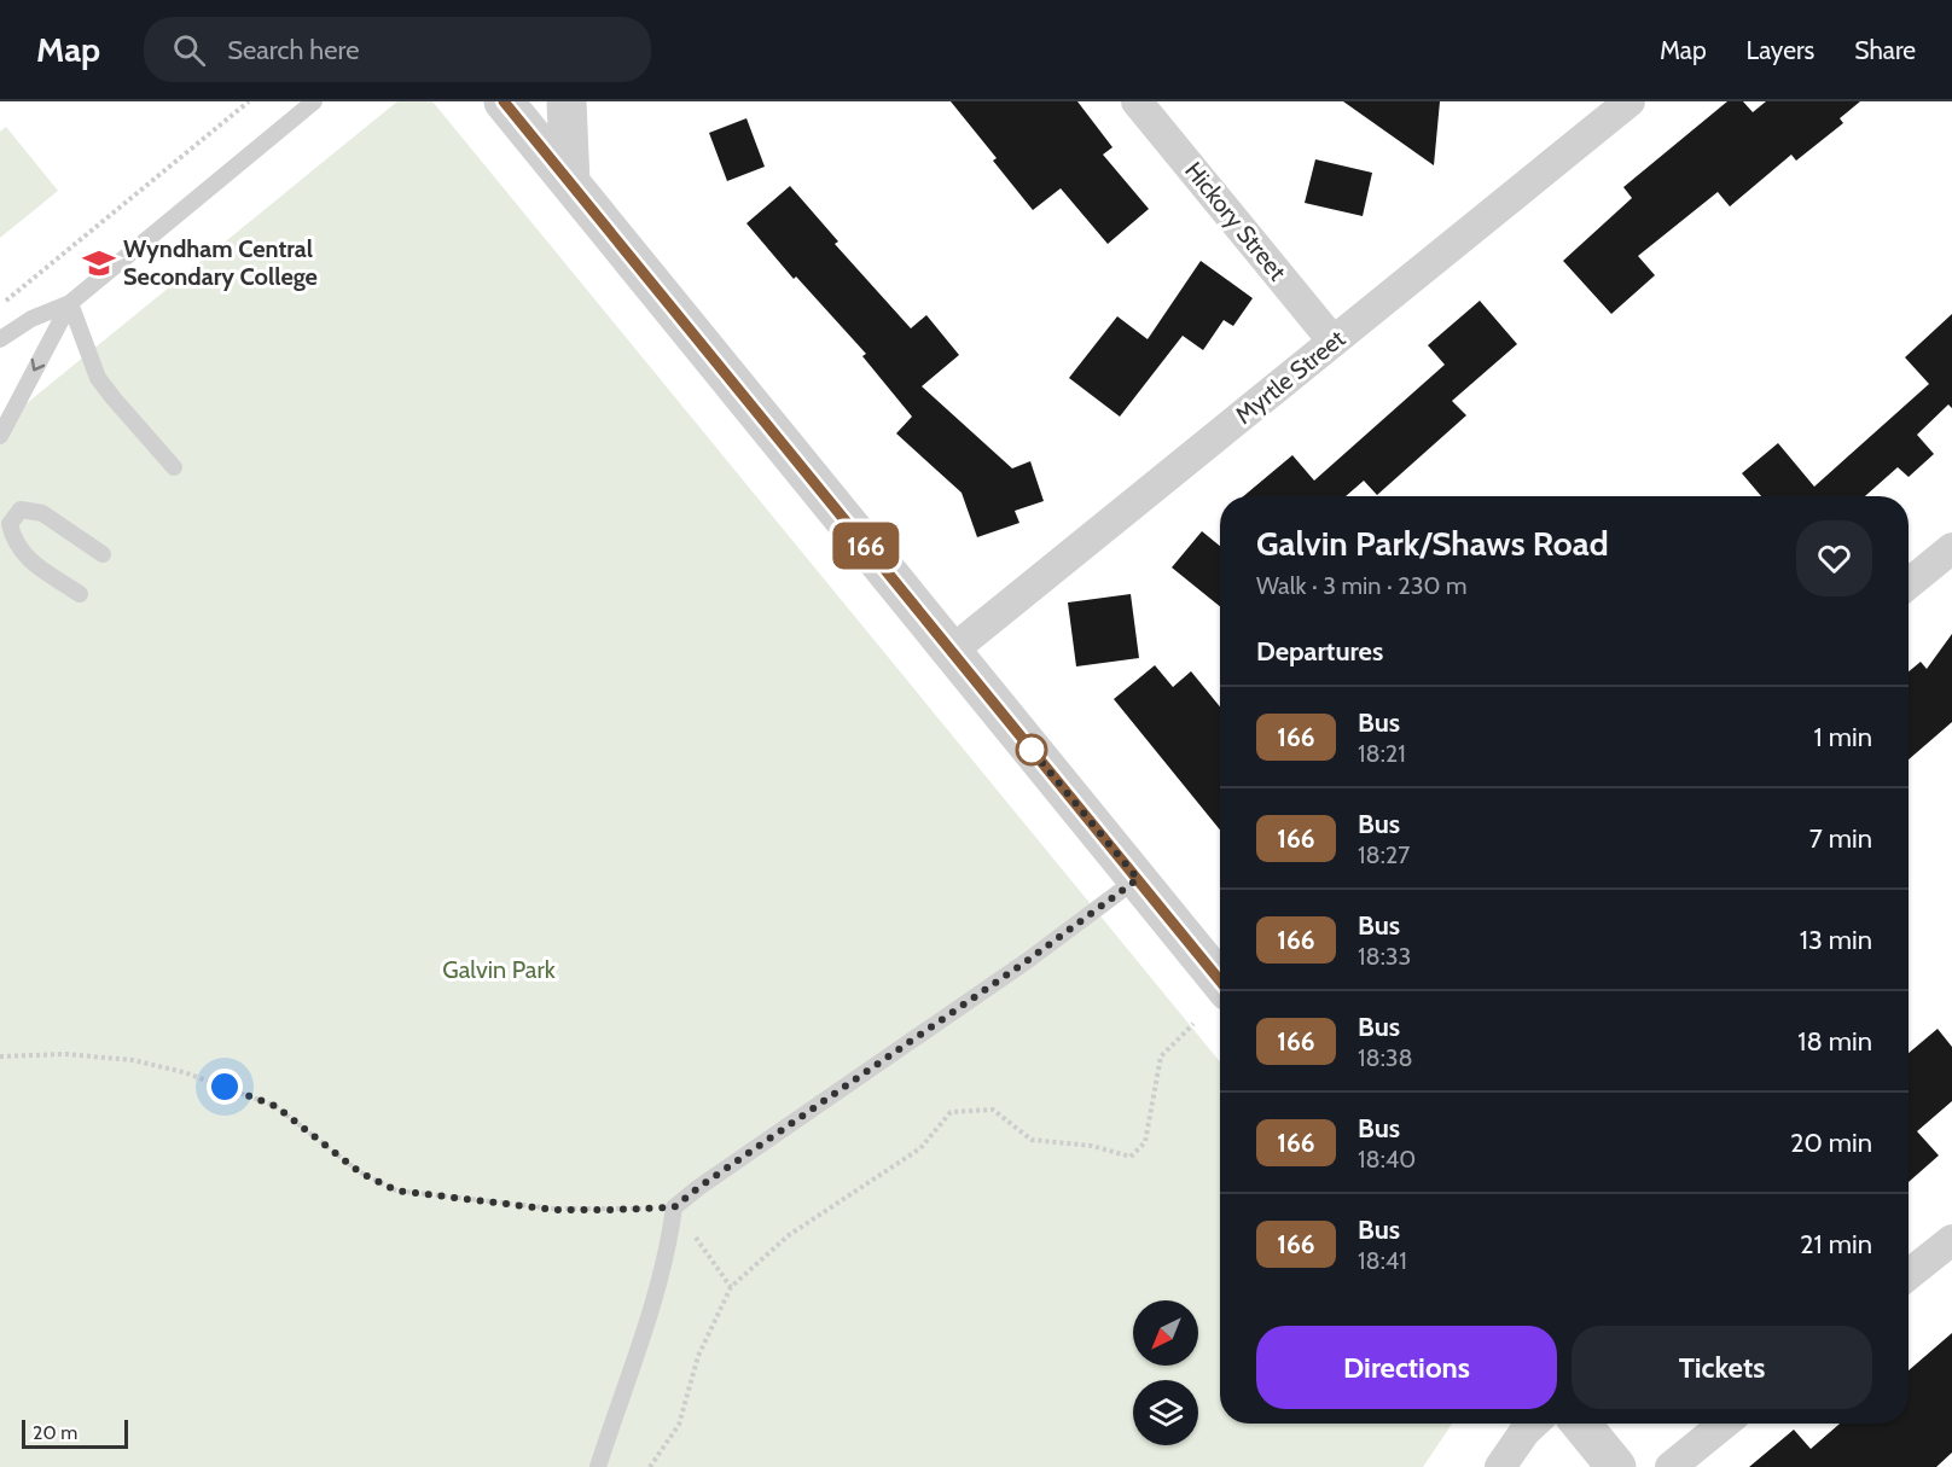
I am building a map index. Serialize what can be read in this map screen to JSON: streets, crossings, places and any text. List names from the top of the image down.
{
  "streets": {
    "street": ["Hickory Street", "Myrtle Street"]
  },
  "crossings": [
    ["Hickory Street", "Myrtle Street"]
  ],
  "parks": ["Galvin Park"],
  "places": {
    "school or university": ["Wyndham Central Secondary College"]
  },
  "lines": ["bus line 166"],
  "scale_bar": "20 m",
  "north": "bottom left",
  "page": {
    "header": "Map",
    "search": "Search here",
    "nav": ["Map", "Layers", "Share"],
    "on_map": "166",
    "heading": [
      ["Galvin Park/Shaws Road", "Walk · 3 min · 230 m"],
      "Departures"
    ],
    "list": [
      {
        "mark": "166",
        "name": "Bus",
        "note": "18:21",
        "value": "1 min"
      },
      {
        "mark": "166",
        "name": "Bus",
        "note": "18:27",
        "value": "7 min"
      },
      {
        "mark": "166",
        "name": "Bus",
        "note": "18:33",
        "value": "13 min"
      },
      {
        "mark": "166",
        "name": "Bus",
        "note": "18:38",
        "value": "18 min"
      },
      {
        "mark": "166",
        "name": "Bus",
        "note": "18:40",
        "value": "20 min"
      },
      {
        "mark": "166",
        "name": "Bus",
        "note": "18:41",
        "value": "21 min"
      }
    ],
    "buttons": ["Directions", "Tickets"],
    "scale": "20 m"
  }
}
